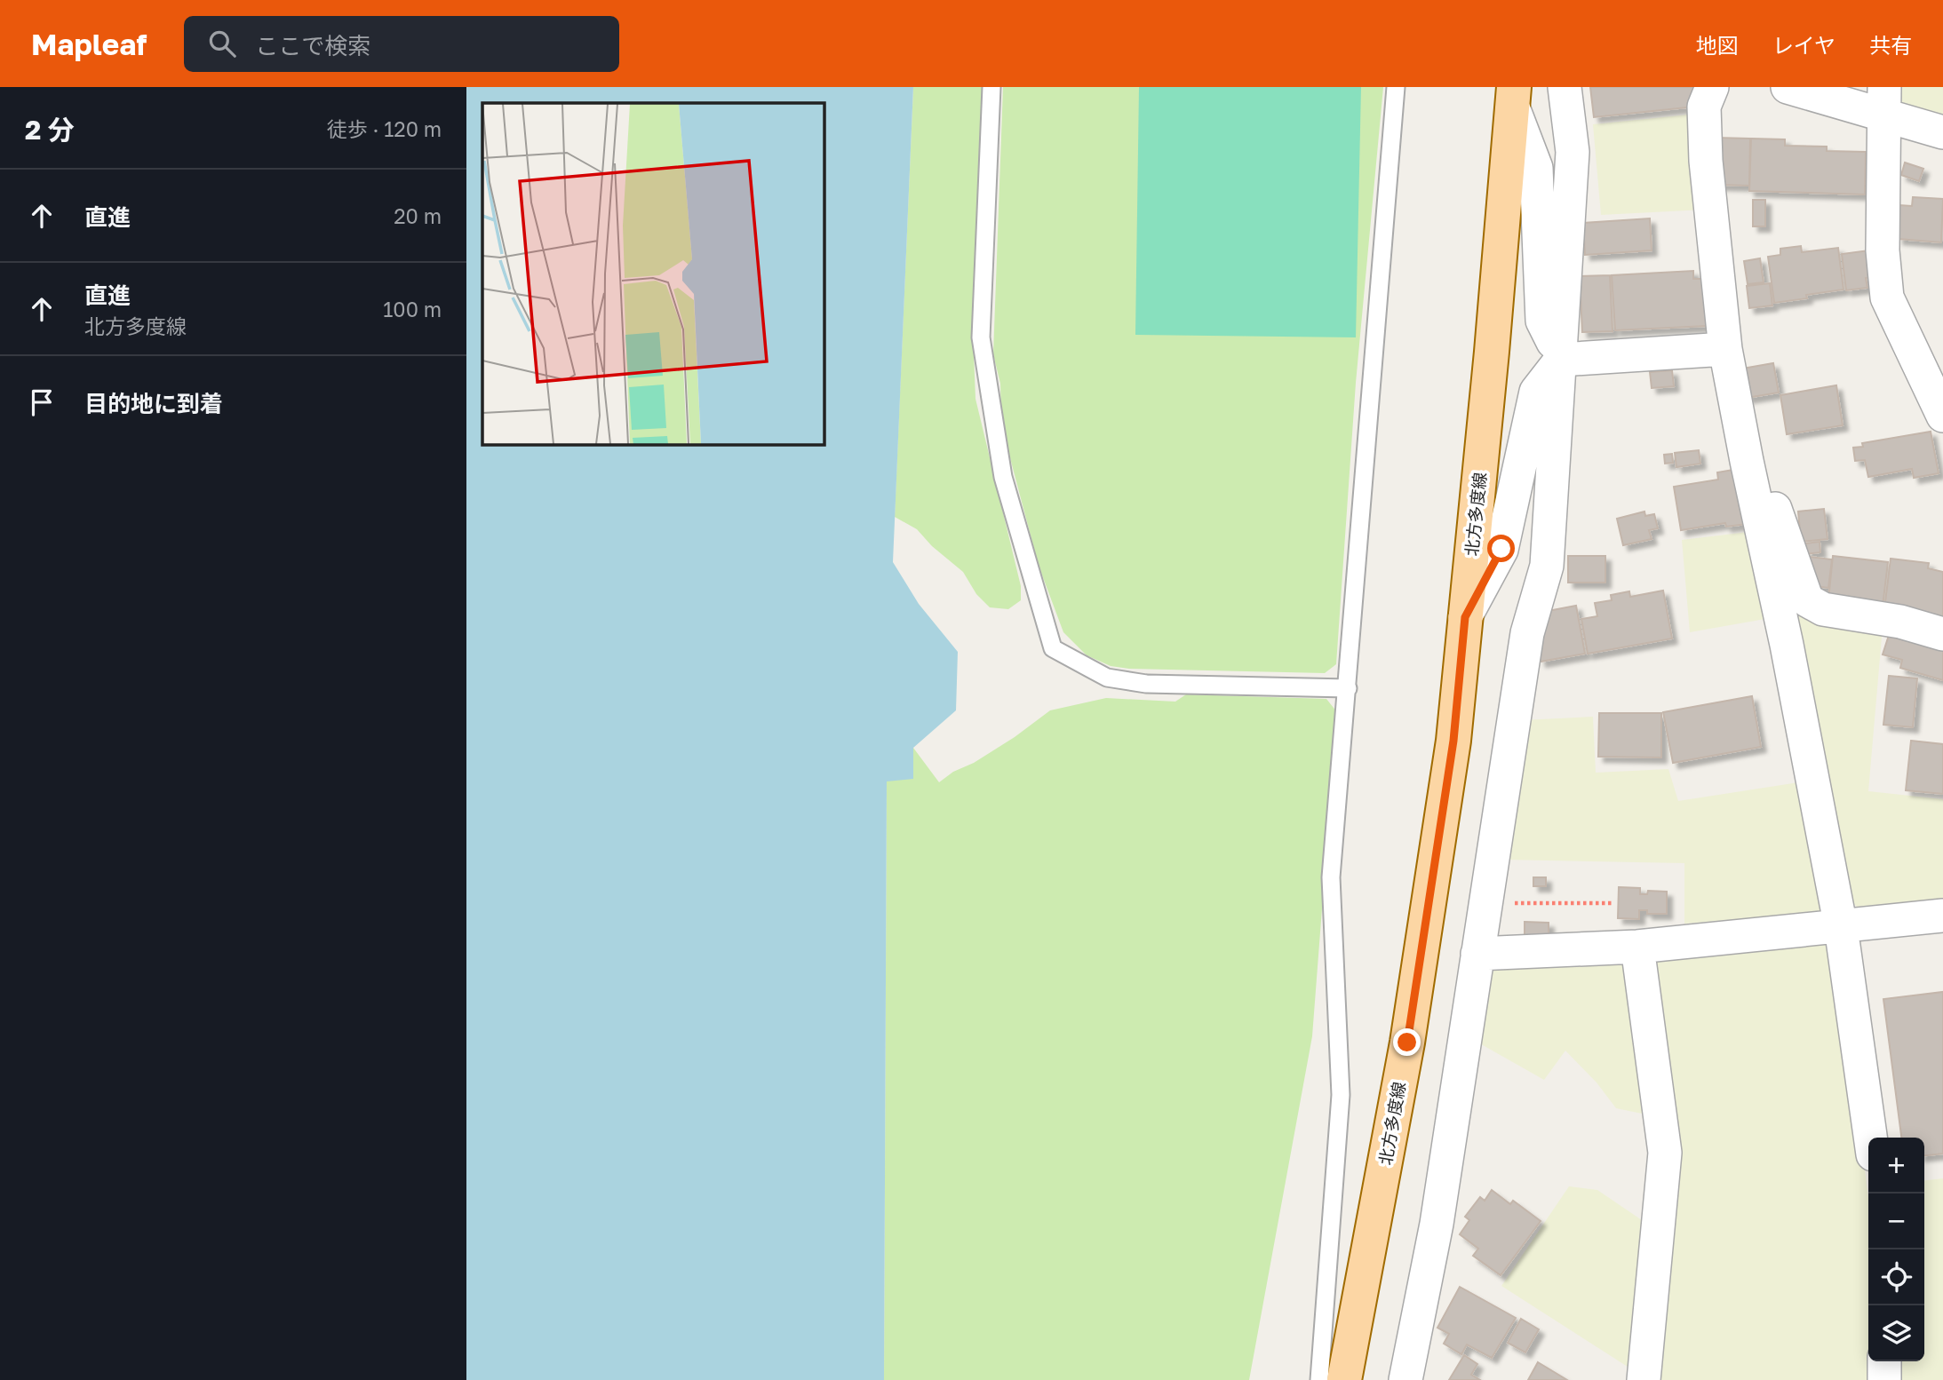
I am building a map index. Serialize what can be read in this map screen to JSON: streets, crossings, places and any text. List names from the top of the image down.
{
  "streets": {
    "main road": ["北方多度線"]
  },
  "page": {
    "header": "Mapleaf",
    "search": "ここで検索",
    "nav": ["地図", "レイヤ", "共有"],
    "heading": ["2 分", "徒歩 · 120 m"],
    "list": [
      ["直進", "20 m"],
      ["直進", "北方多度線", "100 m"],
      "目的地に到着"
    ],
    "map_buttons": ["+", "−"]
  }
}
